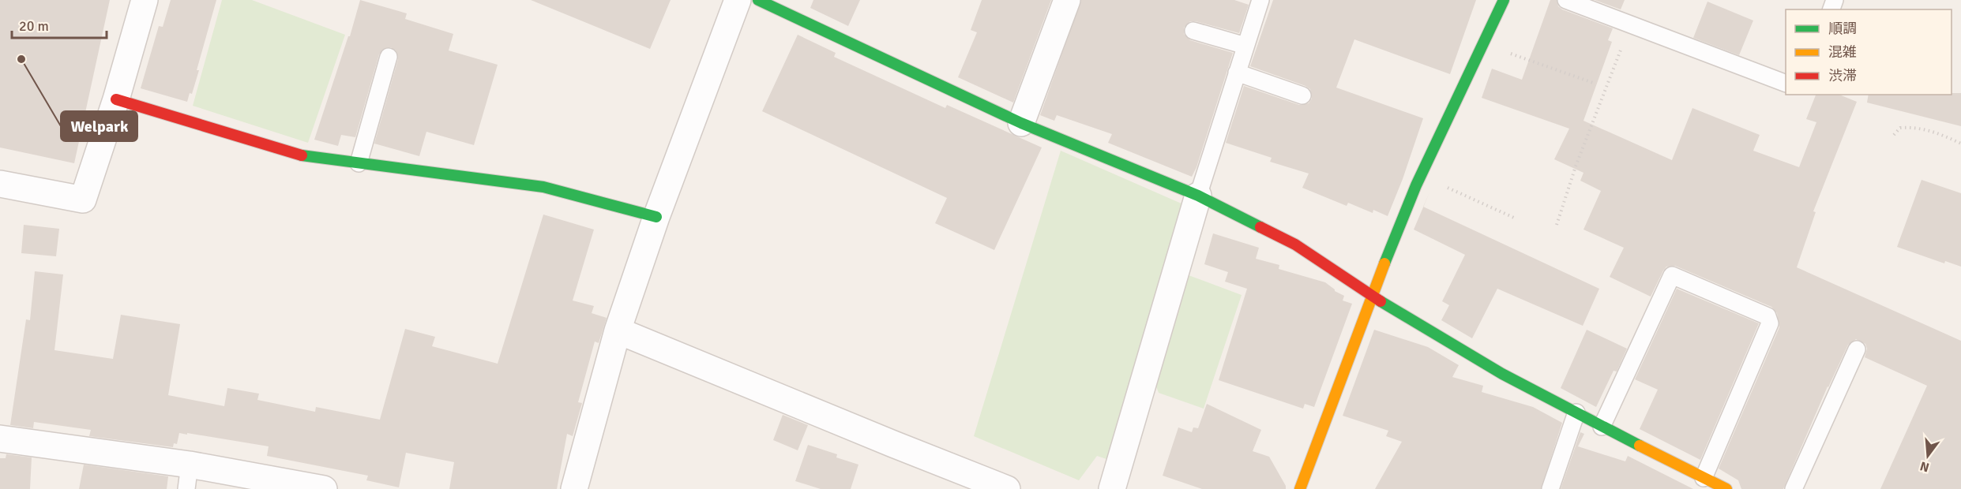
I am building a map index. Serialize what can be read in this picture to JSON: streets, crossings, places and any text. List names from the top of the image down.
{
  "places": ["Welpark"],
  "legend": ["順調", "混雑", "渋滞"],
  "scale_bar": "20 m",
  "north": "bottom"
}
